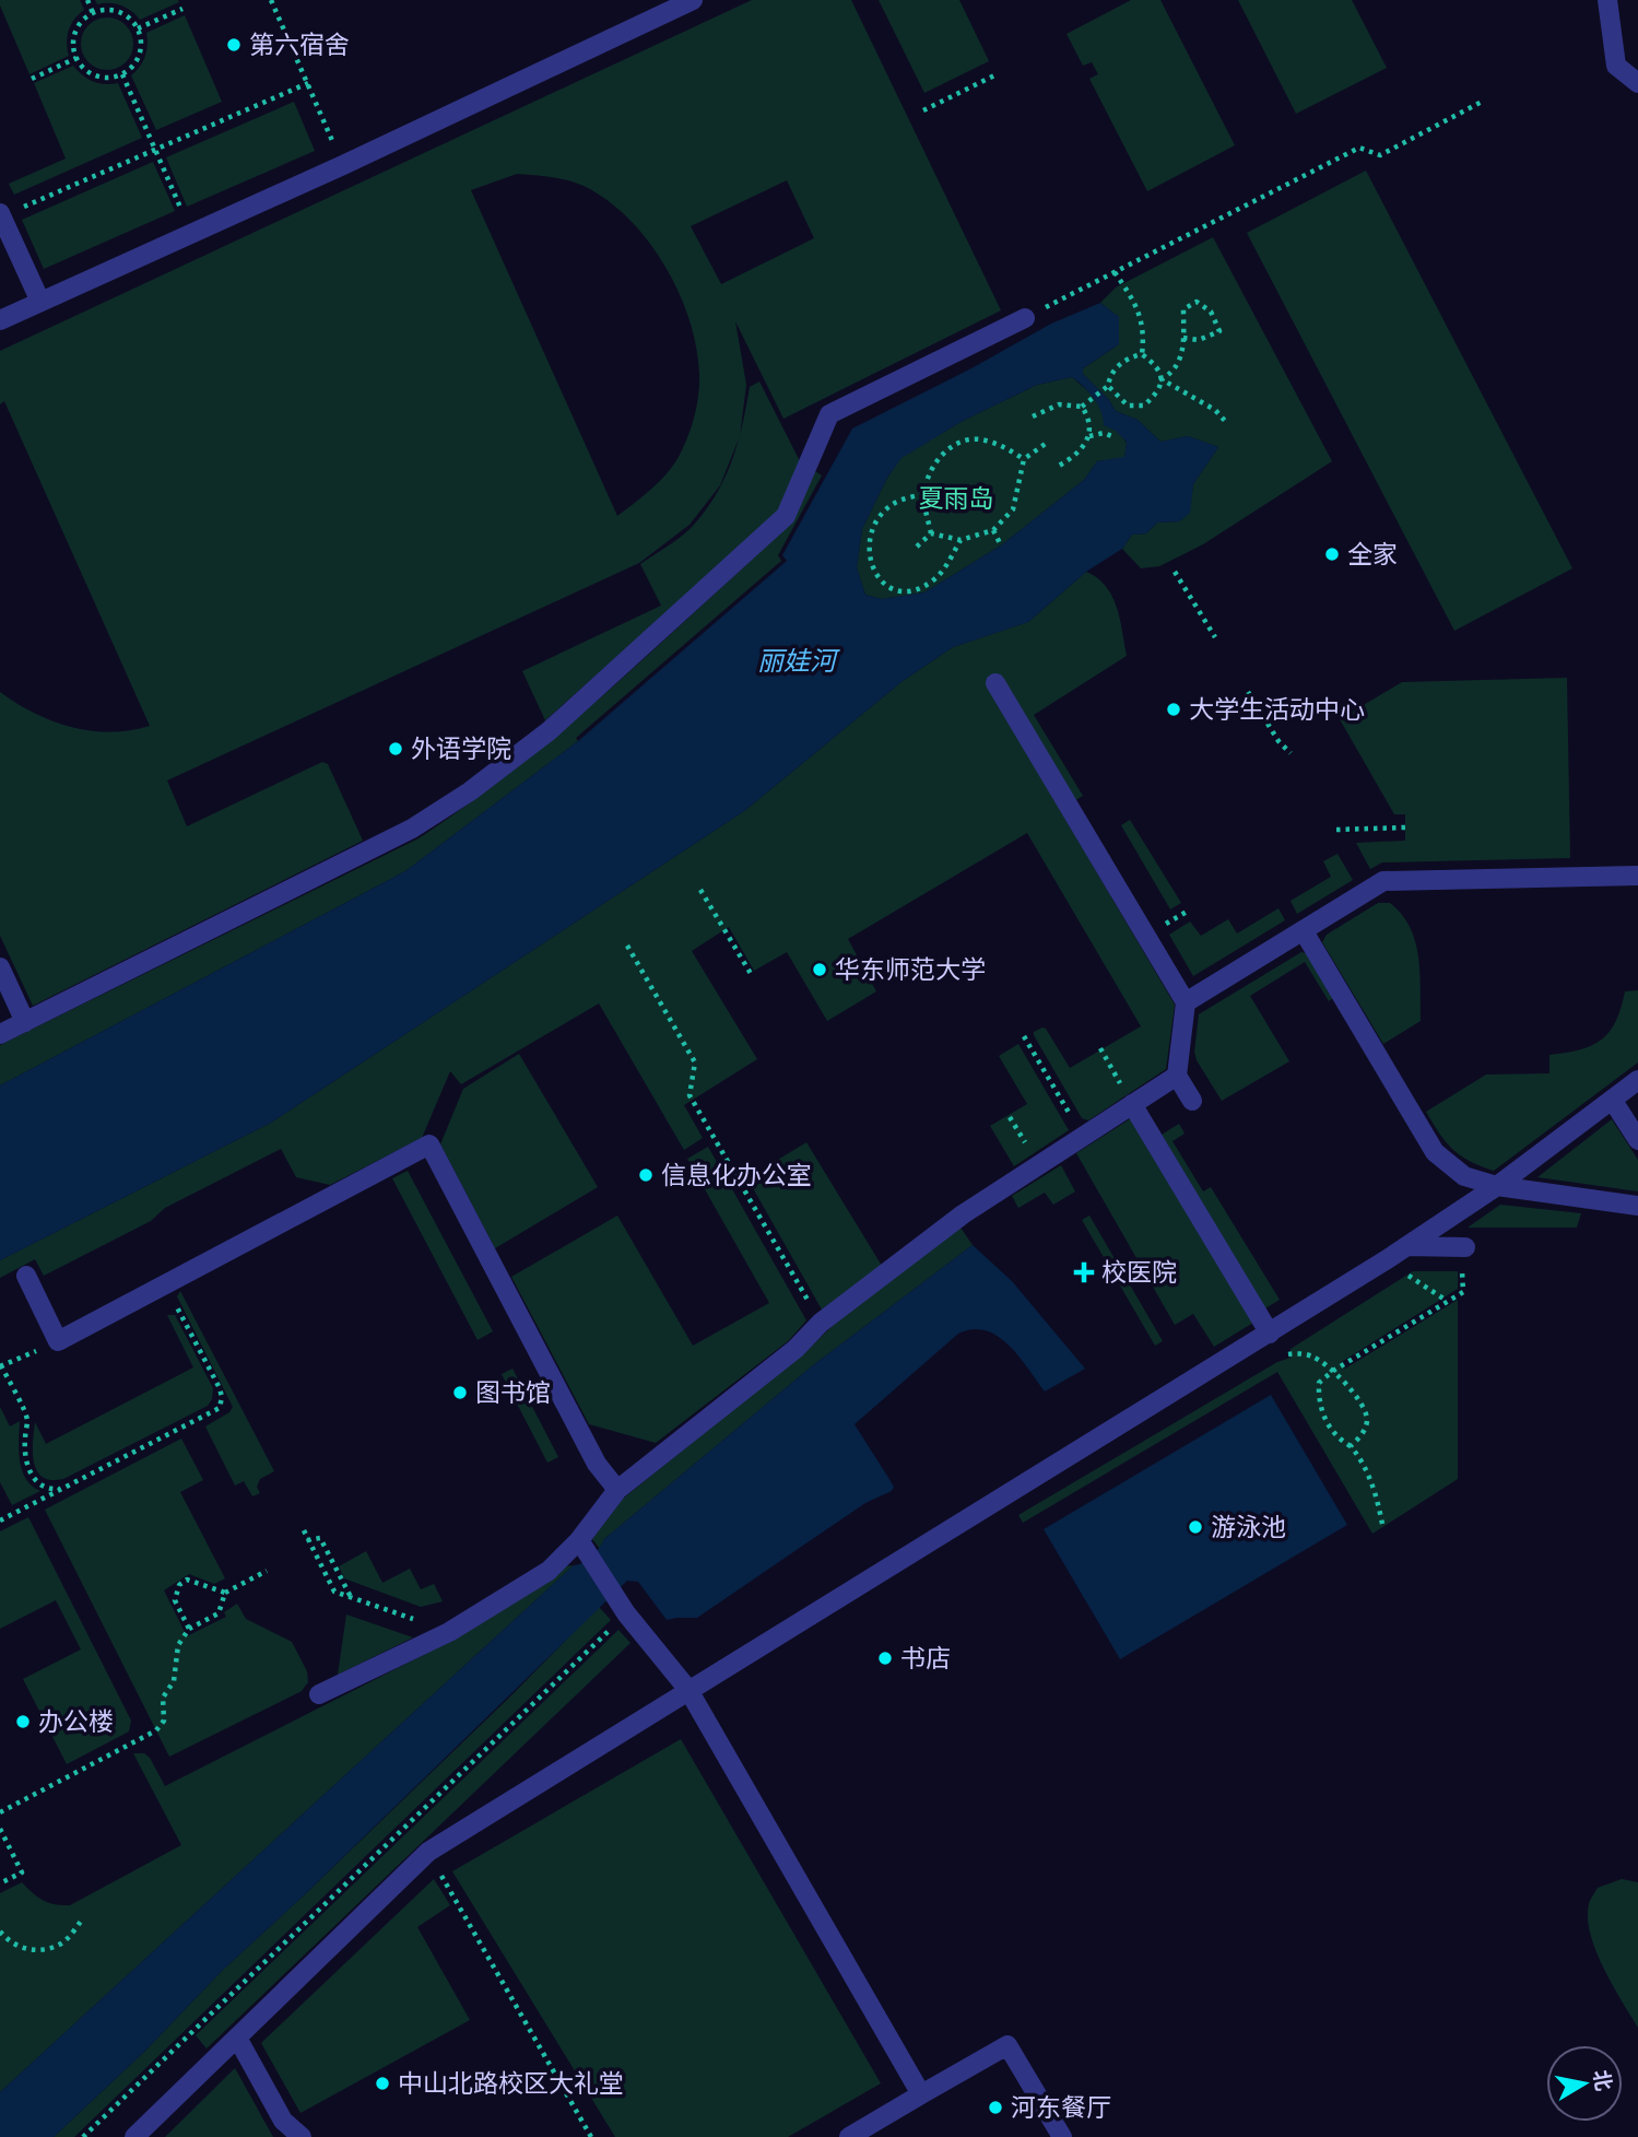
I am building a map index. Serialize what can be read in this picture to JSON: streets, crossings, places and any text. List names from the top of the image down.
{
  "water": ["丽娃河"],
  "parks": ["夏雨岛"],
  "places": {
    "other": [
      "第六宿舍",
      "全家",
      "大学生活动中心",
      "外语学院",
      "华东师范大学",
      "信息化办公室",
      "图书馆",
      "游泳池",
      "书店",
      "办公楼",
      "中山北路校区大礼堂",
      "河东餐厅"
    ],
    "health": ["校医院"]
  },
  "north": "right"
}
